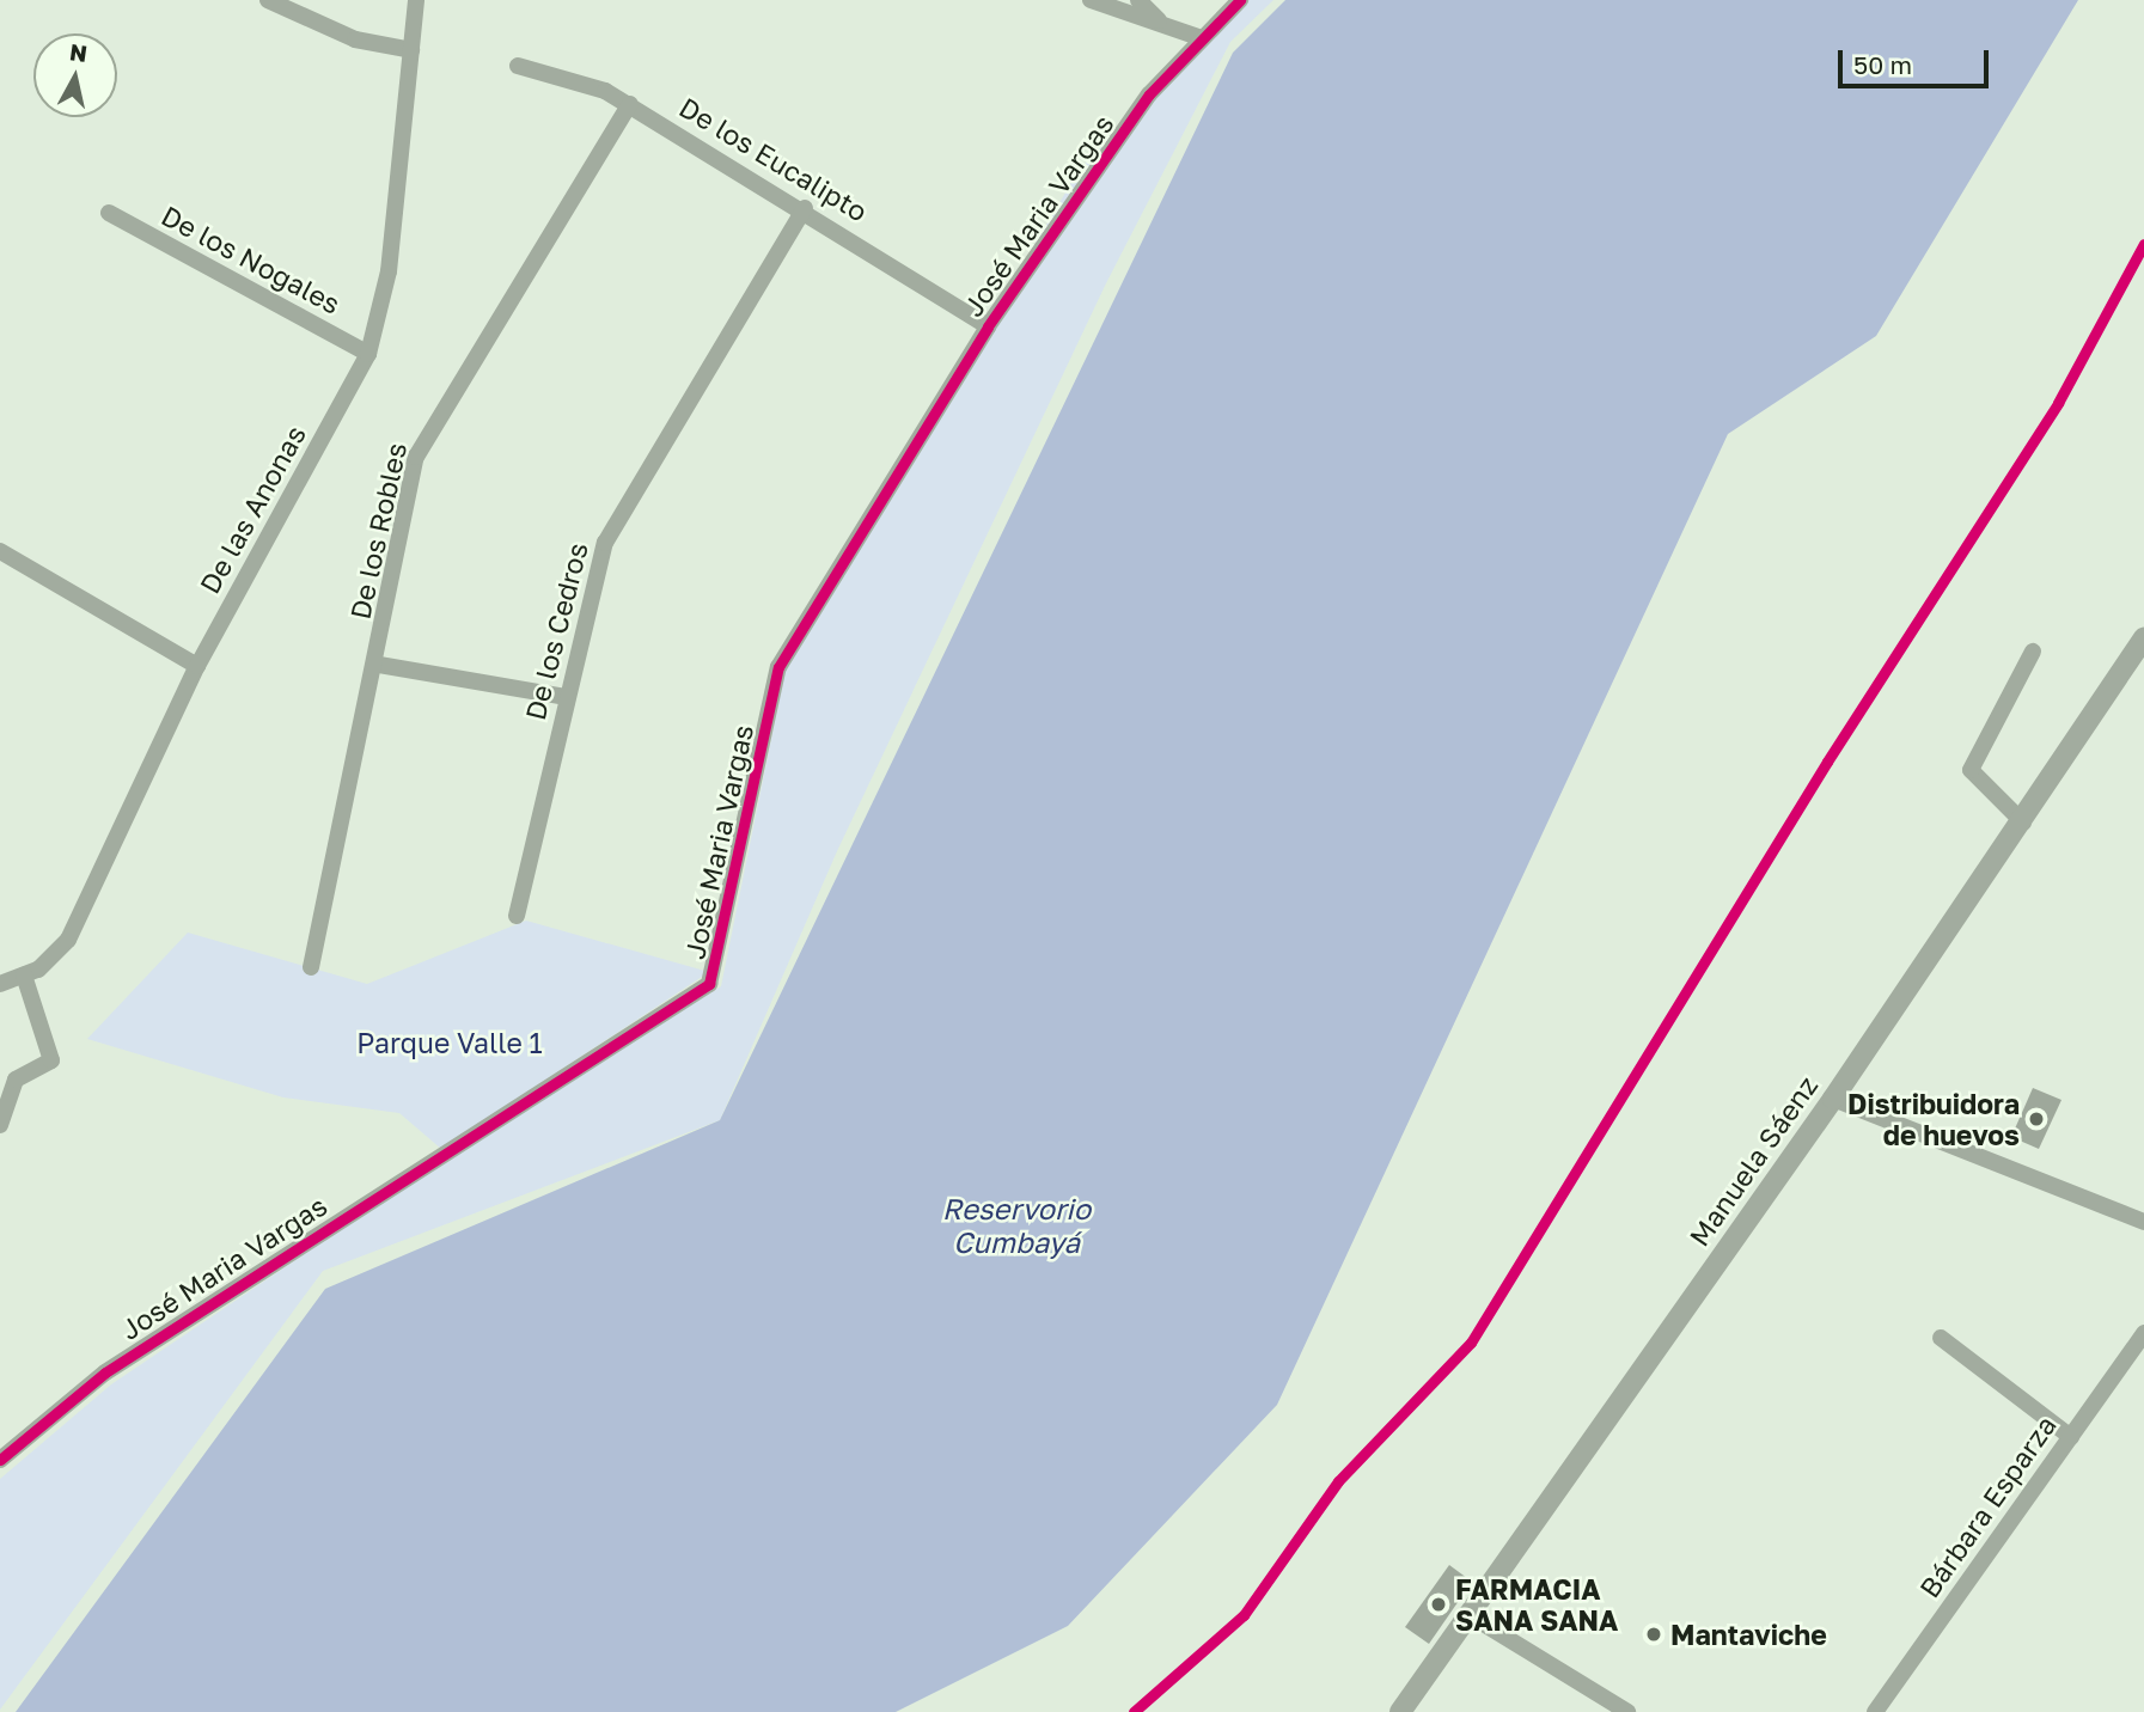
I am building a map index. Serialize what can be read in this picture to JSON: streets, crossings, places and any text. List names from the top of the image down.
{
  "streets": {
    "street": [
      "De los Eucalipto",
      "José Maria Vargas",
      "De los Nogales",
      "De las Anonas",
      "De los Robles",
      "De los Cedros",
      "Manuela Sáenz",
      "Bárbara Esparza"
    ]
  },
  "crossings": [
    ["De los Eucalipto", "José Maria Vargas"],
    ["De los Eucalipto", "De los Robles"],
    ["De los Eucalipto", "De los Cedros"],
    ["De los Nogales", "De las Anonas"]
  ],
  "water": ["Reservorio Cumbayá"],
  "parks": ["Parque Valle 1"],
  "places": ["Distribuidora de huevos", "FARMACIA SANA SANA", "Mantaviche"],
  "scale_bar": "50 m",
  "north": "top"
}
